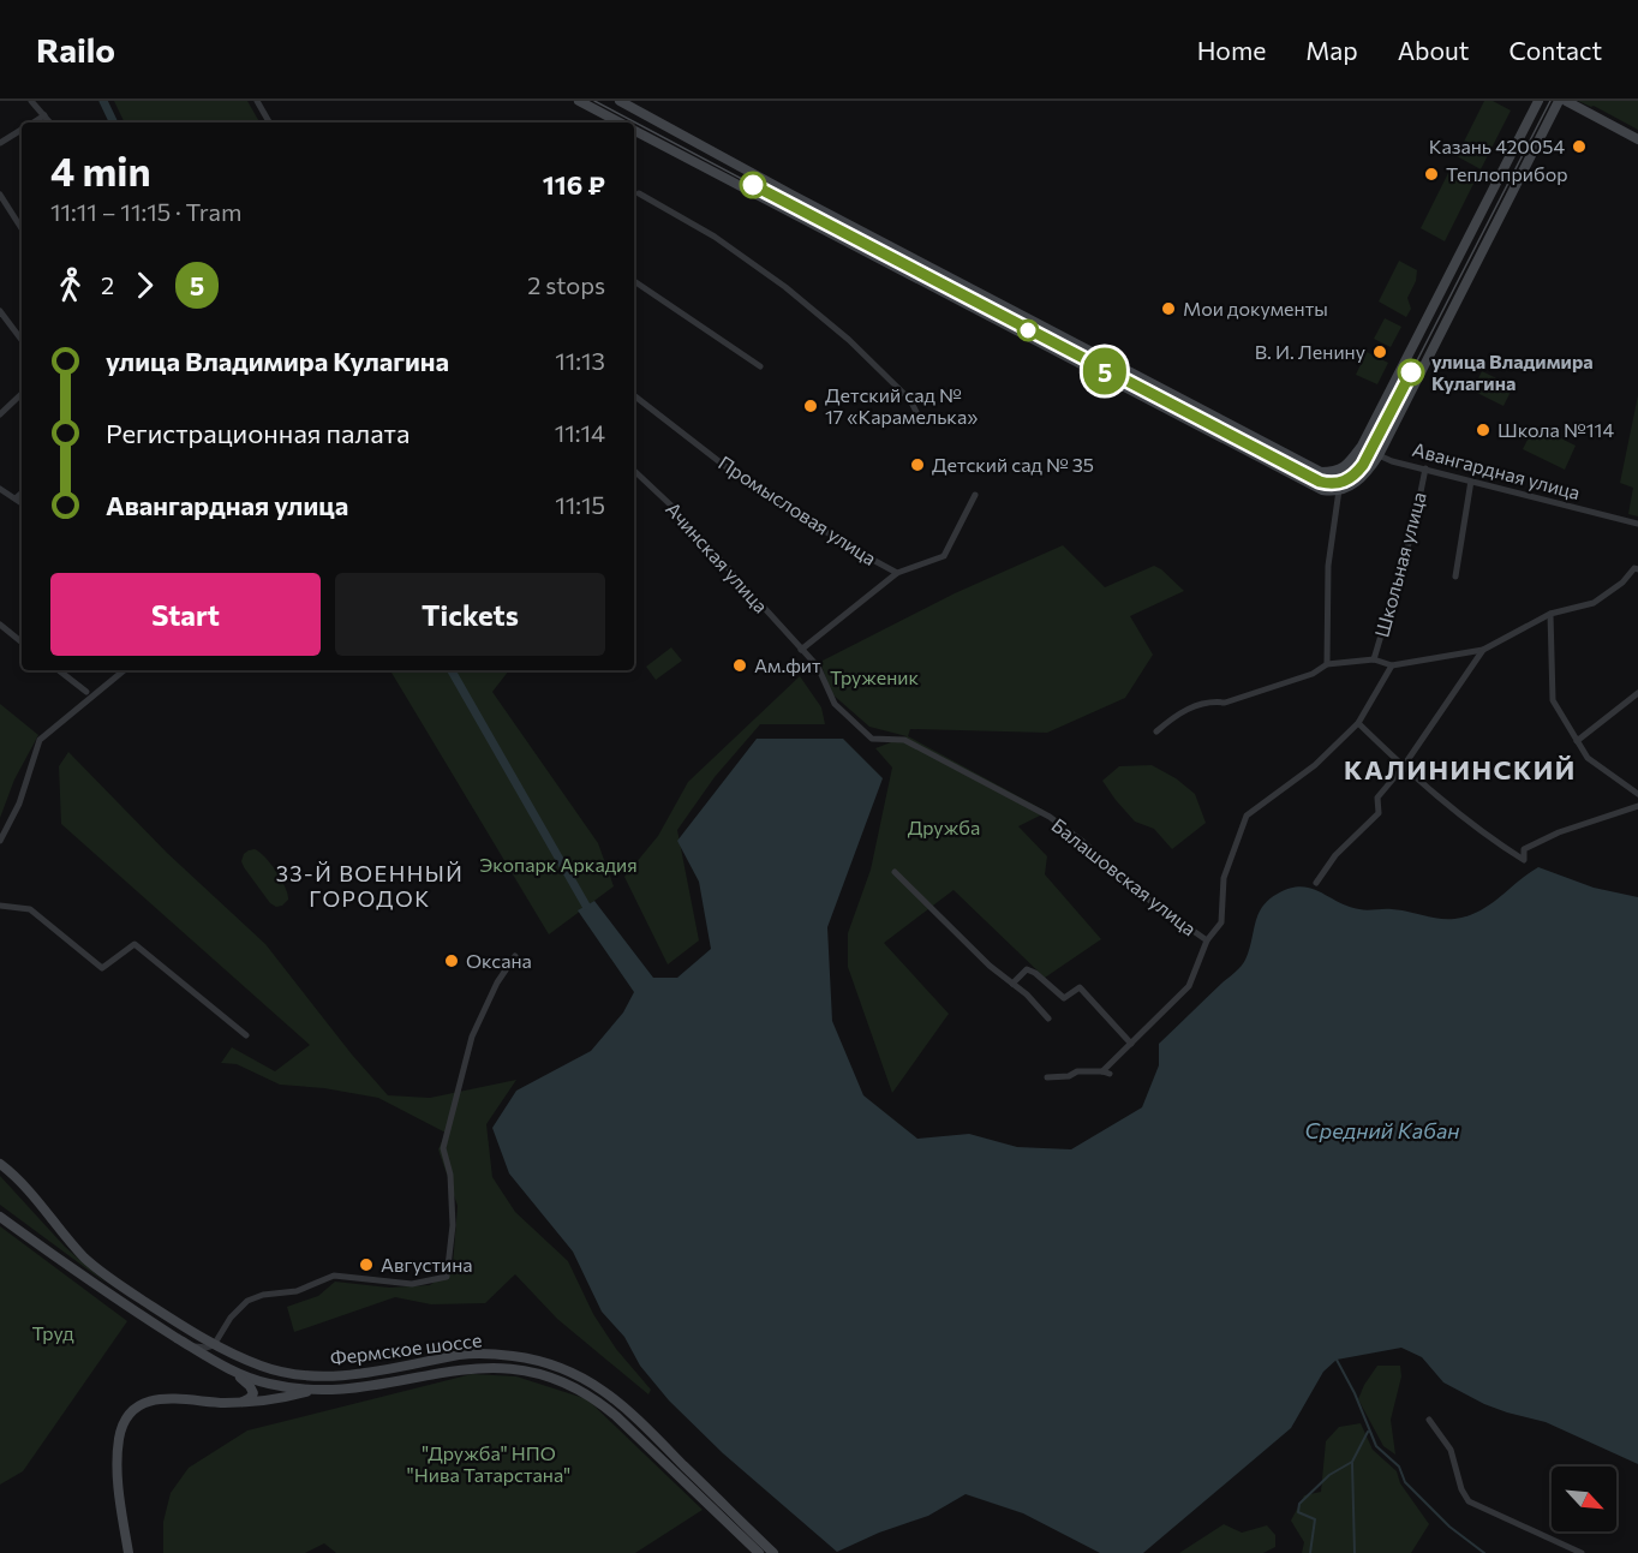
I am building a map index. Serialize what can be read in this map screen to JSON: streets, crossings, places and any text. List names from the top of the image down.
{
  "streets": {
    "main road": ["Фермское шоссе"],
    "street": [
      "Авангардная улица",
      "Промысловая улица",
      "Ачинская улица",
      "Школьная улица",
      "Балашовская улица"
    ]
  },
  "crossings": [
    ["Авангардная улица", "Школьная улица"],
    ["Ачинская улица", "Балашовская улица"],
    ["Школьная улица", "Балашовская улица"]
  ],
  "districts": ["КАЛИНИНСКИЙ", "33-Й ВОЕННЫЙ ГОРОДОК"],
  "water": ["Средний Кабан"],
  "parks": [
    "Труженик",
    "Дружба",
    "Экопарк Аркадия",
    "Труд",
    "\"Дружба\" НПО \"Нива Татарстана\""
  ],
  "places": [
    "Казань 420054",
    "Теплоприбор",
    "Мои документы",
    "В. И. Ленину",
    "улица Владимира Кулагина",
    "Детский сад № 17 «Карамелька»",
    "Школа №114",
    "Детский сад № 35",
    "Ам.фит",
    "Оксана",
    "Августина"
  ],
  "lines": ["tram line 5"],
  "north": "bottom right",
  "page": {
    "header": "Railo",
    "nav": [
      "Home",
      "Map",
      "About",
      "Contact"
    ],
    "on_map": "5",
    "heading": ["4 min", "11:11 – 11:15 · Tram", "116 ₽"],
    "legs": ["2", "5", "2 stops"],
    "list": [
      {
        "name": "улица Владимира Кулагина",
        "value": "11:13"
      },
      {
        "name": "Регистрационная палата",
        "value": "11:14"
      },
      {
        "name": "Авангардная улица",
        "value": "11:15"
      }
    ],
    "buttons": ["Start", "Tickets"]
  }
}
